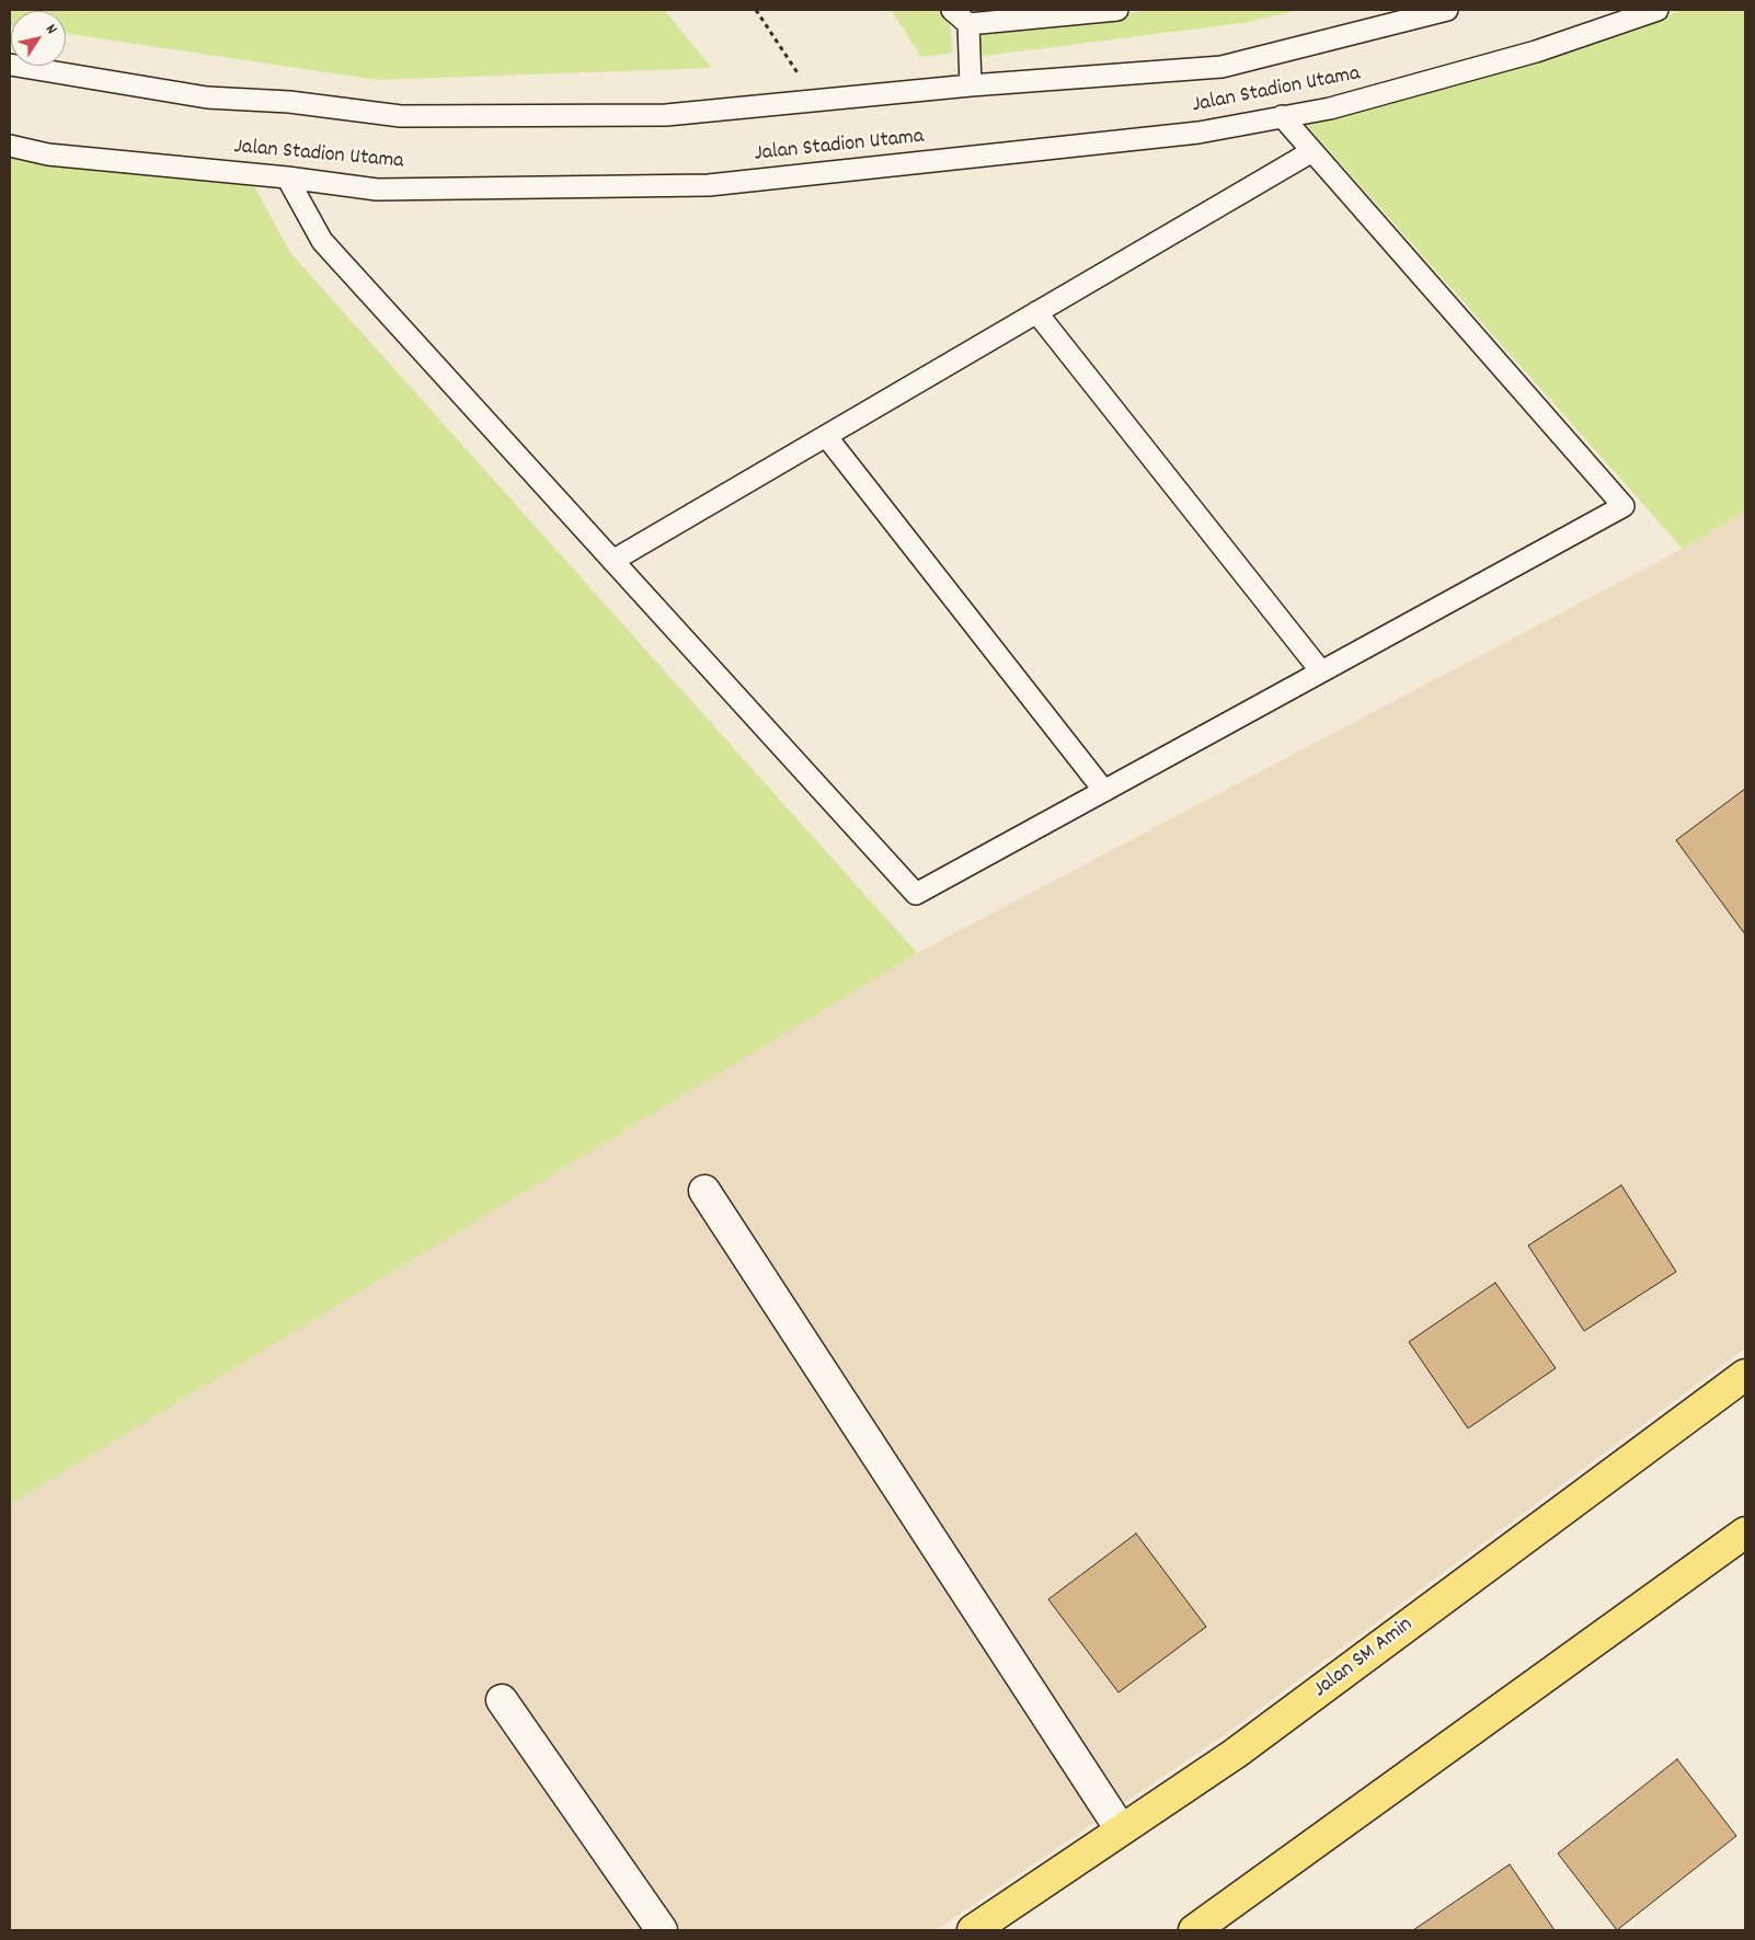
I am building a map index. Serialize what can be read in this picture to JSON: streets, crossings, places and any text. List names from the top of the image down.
{
  "streets": {
    "main road": ["Jalan SM Amin"],
    "lane": ["Jalan Stadion Utama"]
  },
  "north": "top right"
}
